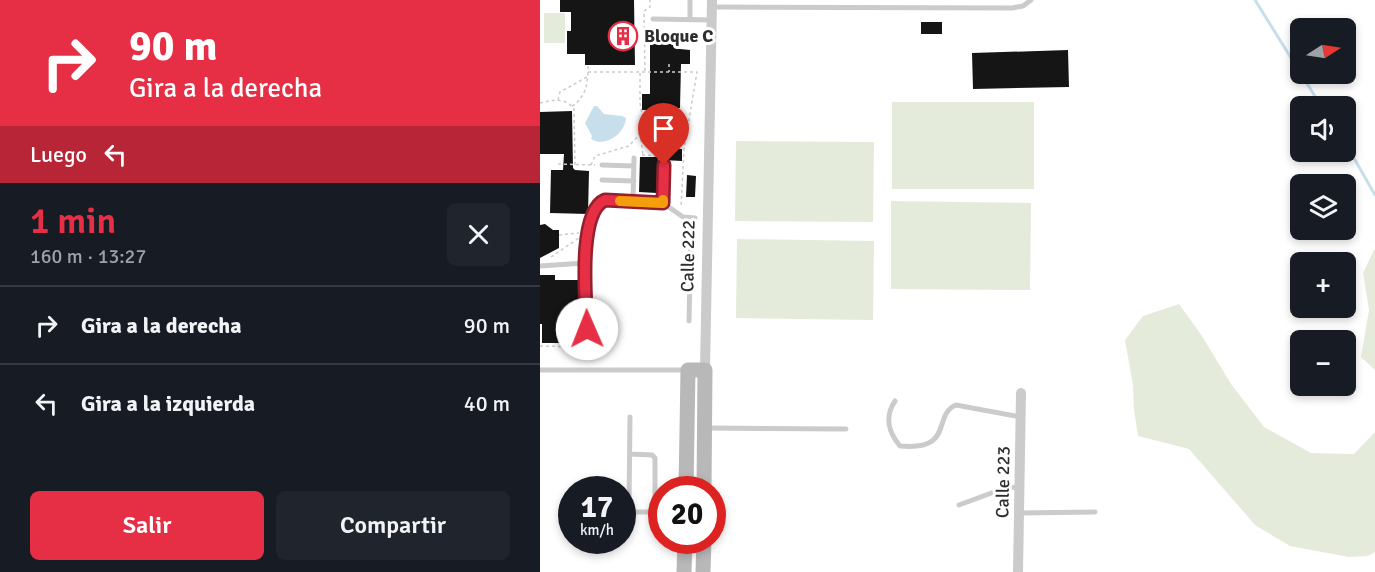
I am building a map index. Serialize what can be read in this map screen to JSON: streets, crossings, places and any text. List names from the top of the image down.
{
  "streets": {
    "street": ["Calle 222", "Calle 223"]
  },
  "places": {
    "building": ["Bloque C"]
  },
  "north": "right",
  "page": {
    "turn": ["90 m", "Gira a la derecha"],
    "map_buttons": ["+", "−"],
    "then": "Luego",
    "heading": ["1 min", "160 m · 13:27"],
    "list": [
      {
        "name": "Gira a la derecha",
        "value": "90 m"
      },
      {
        "name": "Gira a la izquierda",
        "value": "40 m"
      }
    ],
    "speed": "17 km/h",
    "limit": "20",
    "buttons": ["Salir", "Compartir"]
  }
}
